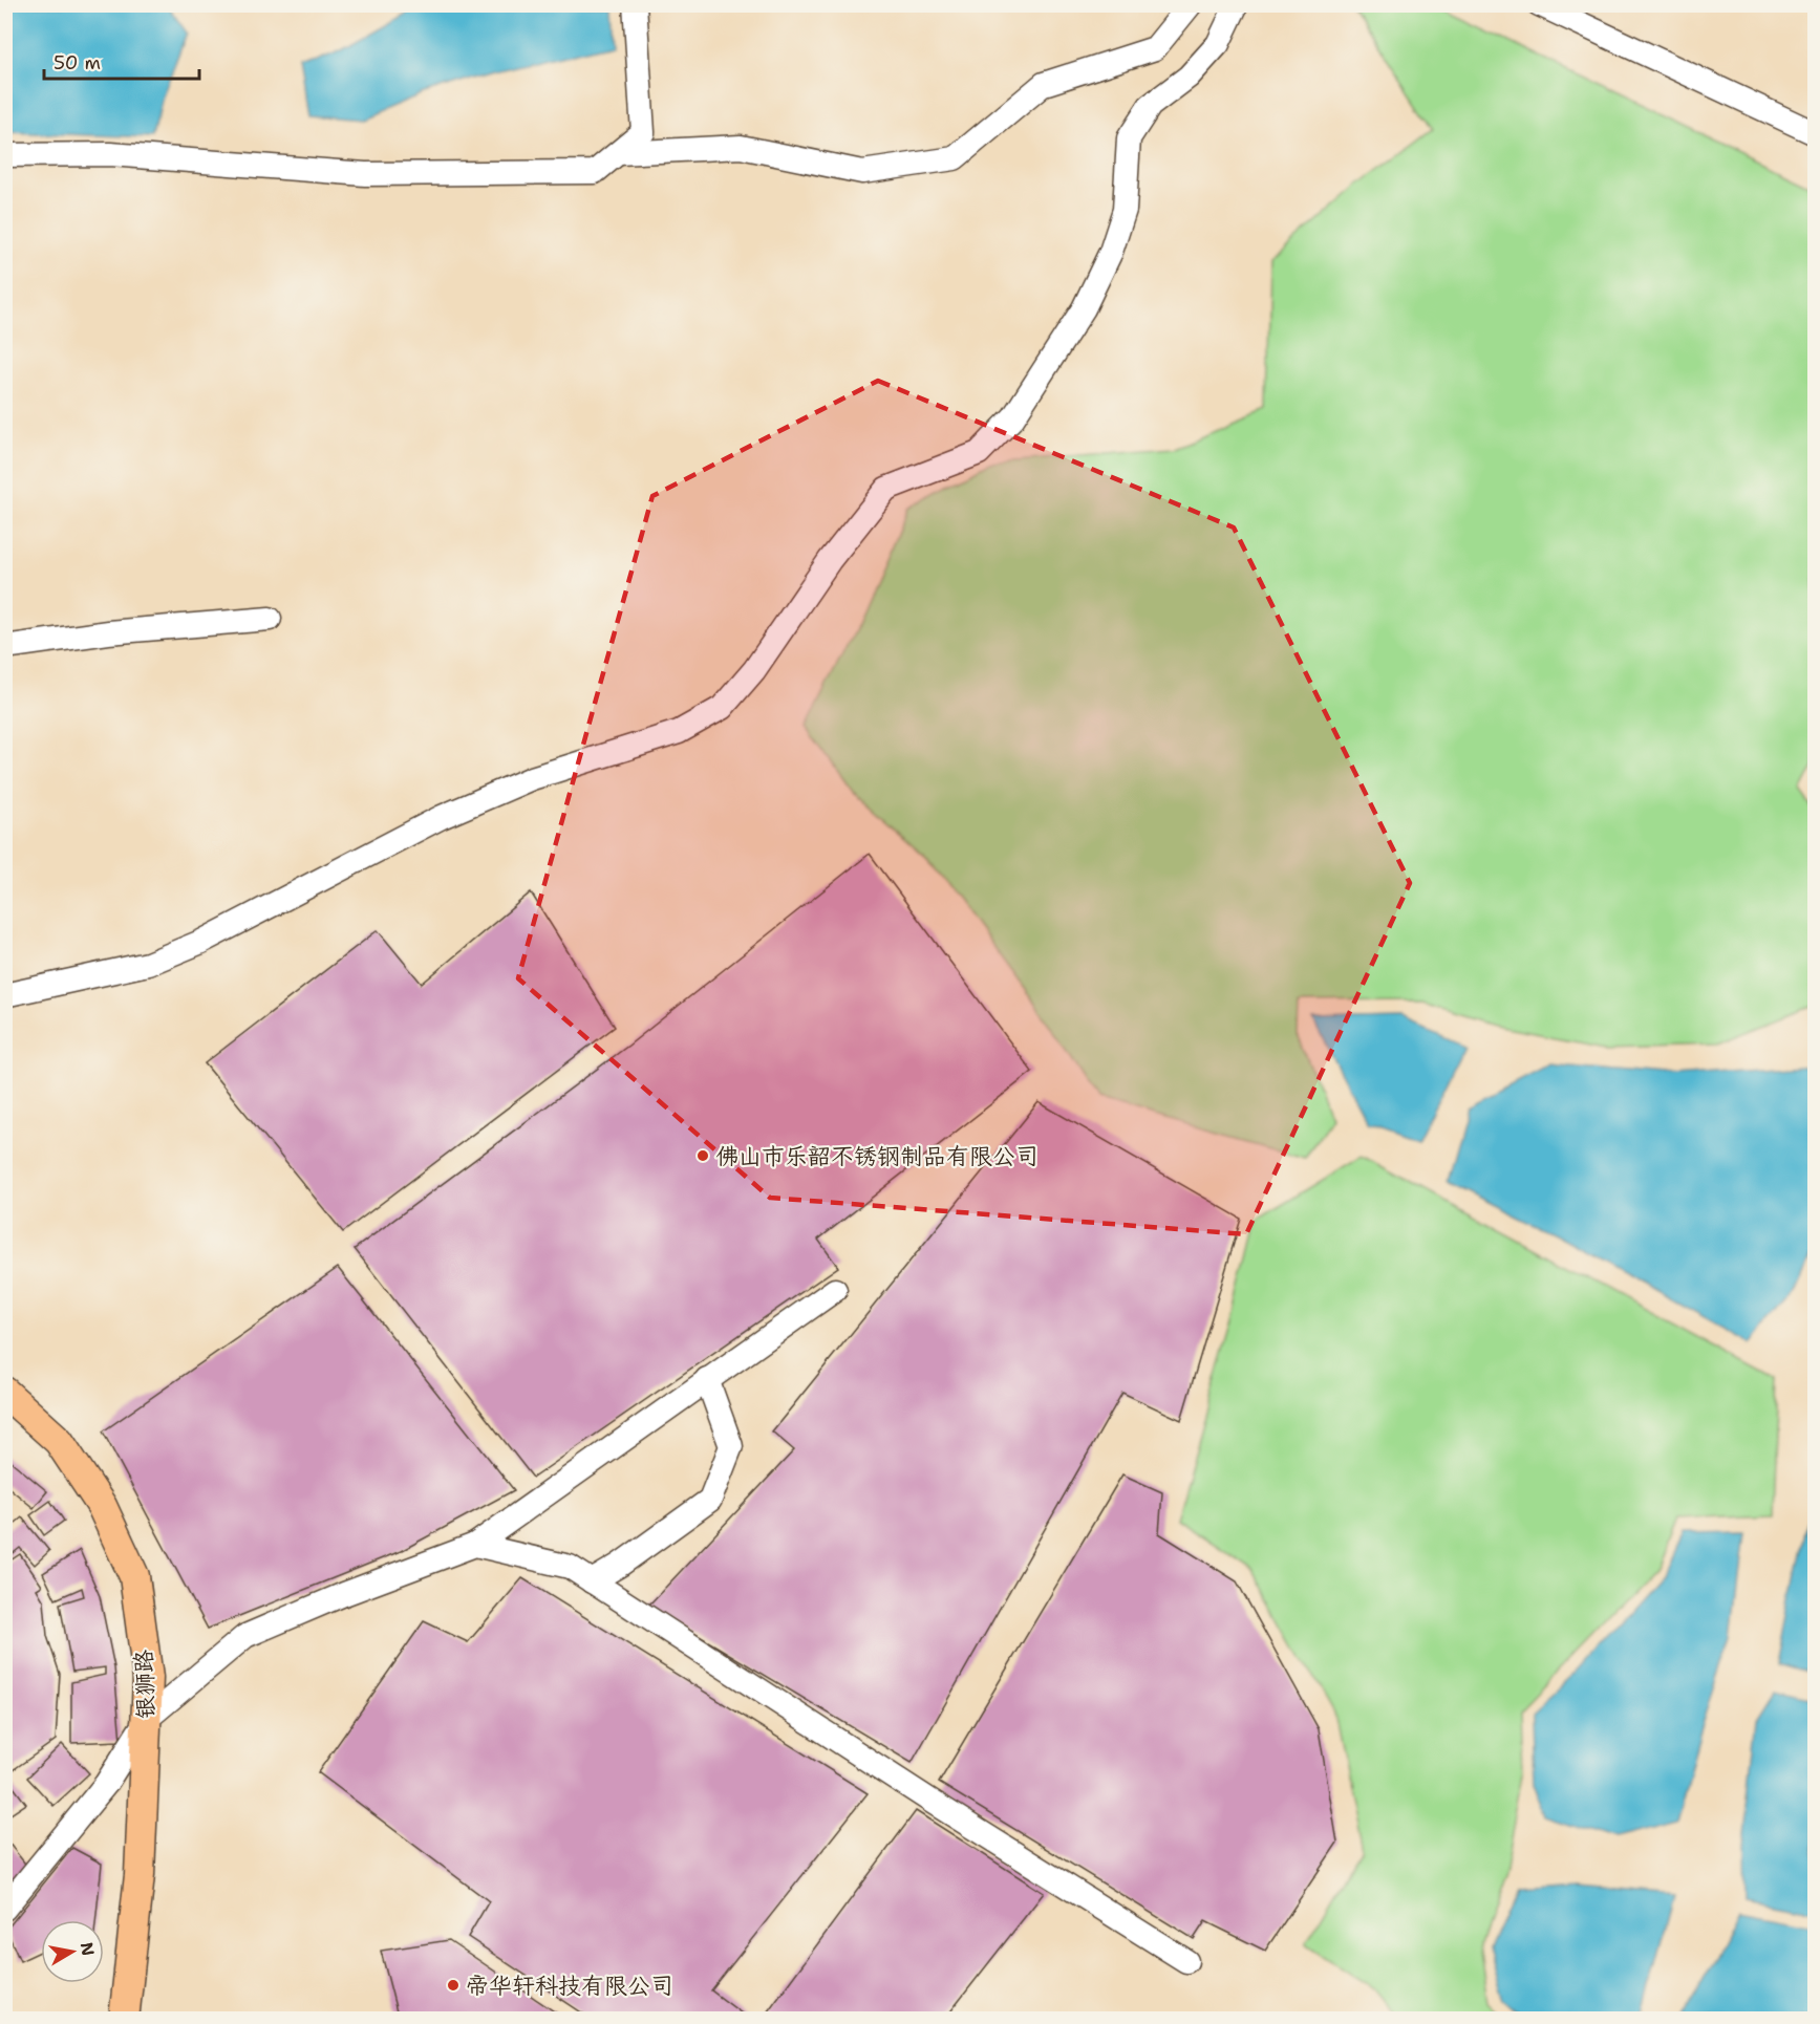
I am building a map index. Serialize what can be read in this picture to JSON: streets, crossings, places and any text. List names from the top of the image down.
{
  "streets": {
    "main road": ["银狮路"]
  },
  "places": ["佛山市乐韶不锈钢制品有限公司", "帝华轩科技有限公司"],
  "scale_bar": "50 m",
  "north": "right"
}
